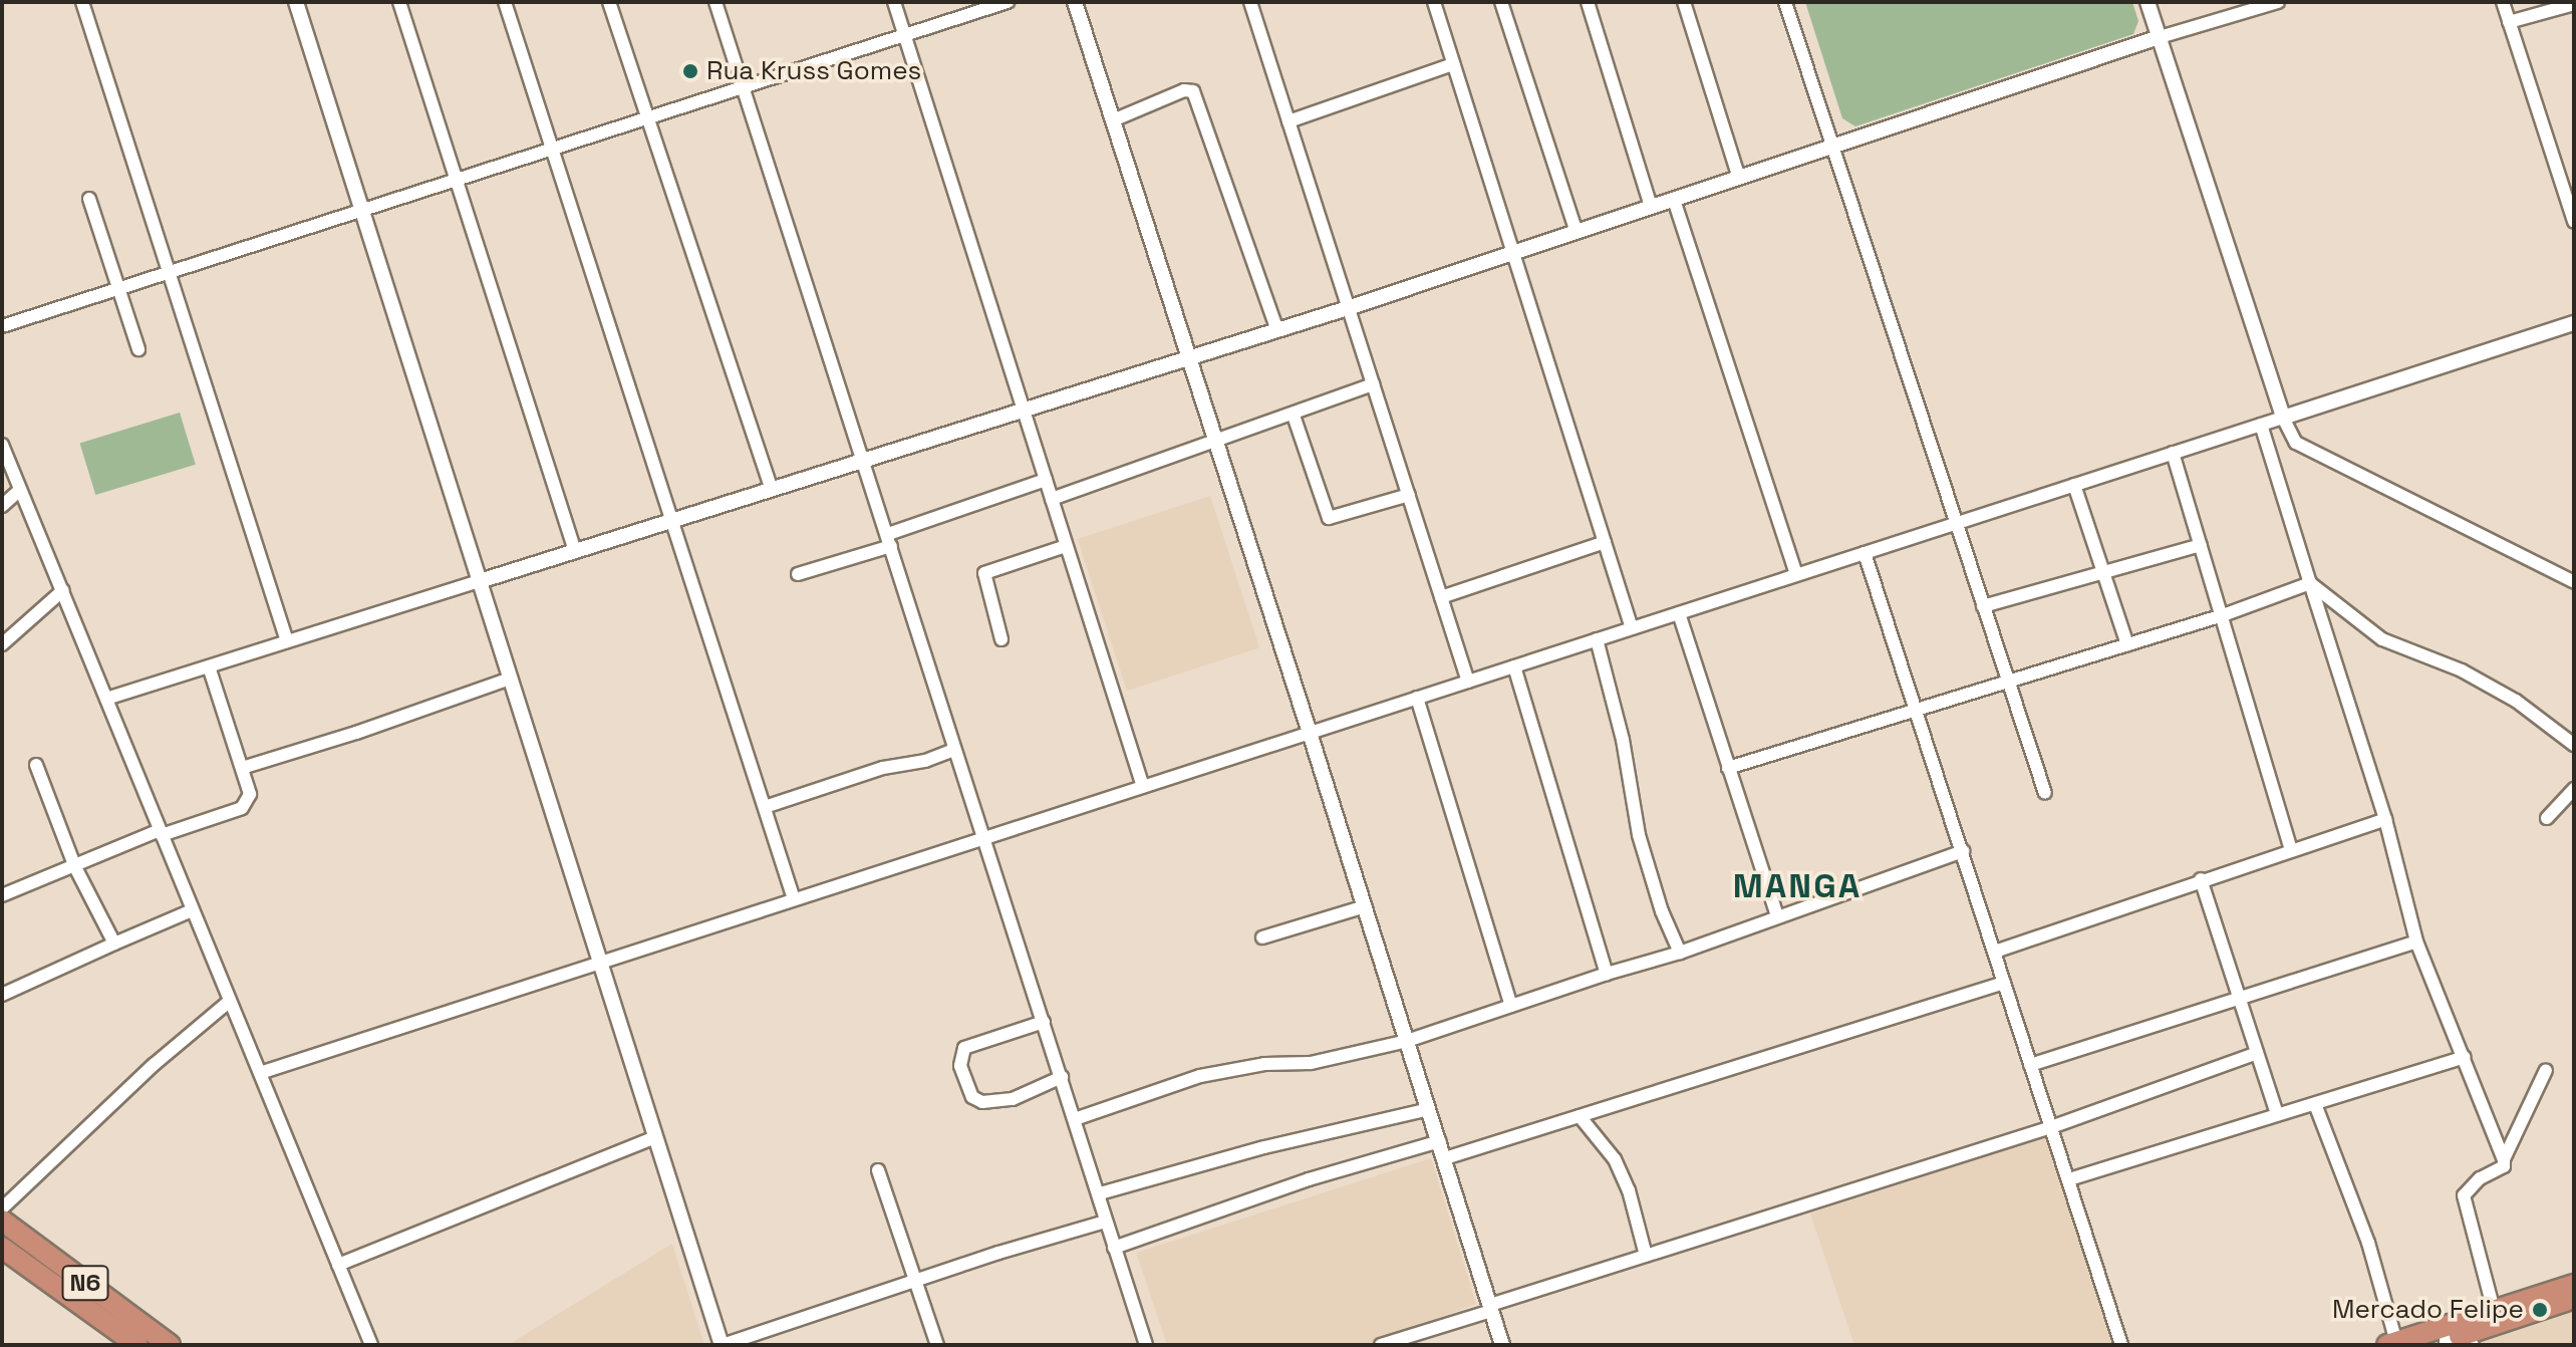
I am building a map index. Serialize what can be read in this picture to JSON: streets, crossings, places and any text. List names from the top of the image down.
{
  "streets": {
    "highway": ["N6"]
  },
  "districts": ["MANGA"],
  "places": ["Rua Kruss Gomes", "Mercado Felipe"]
}
